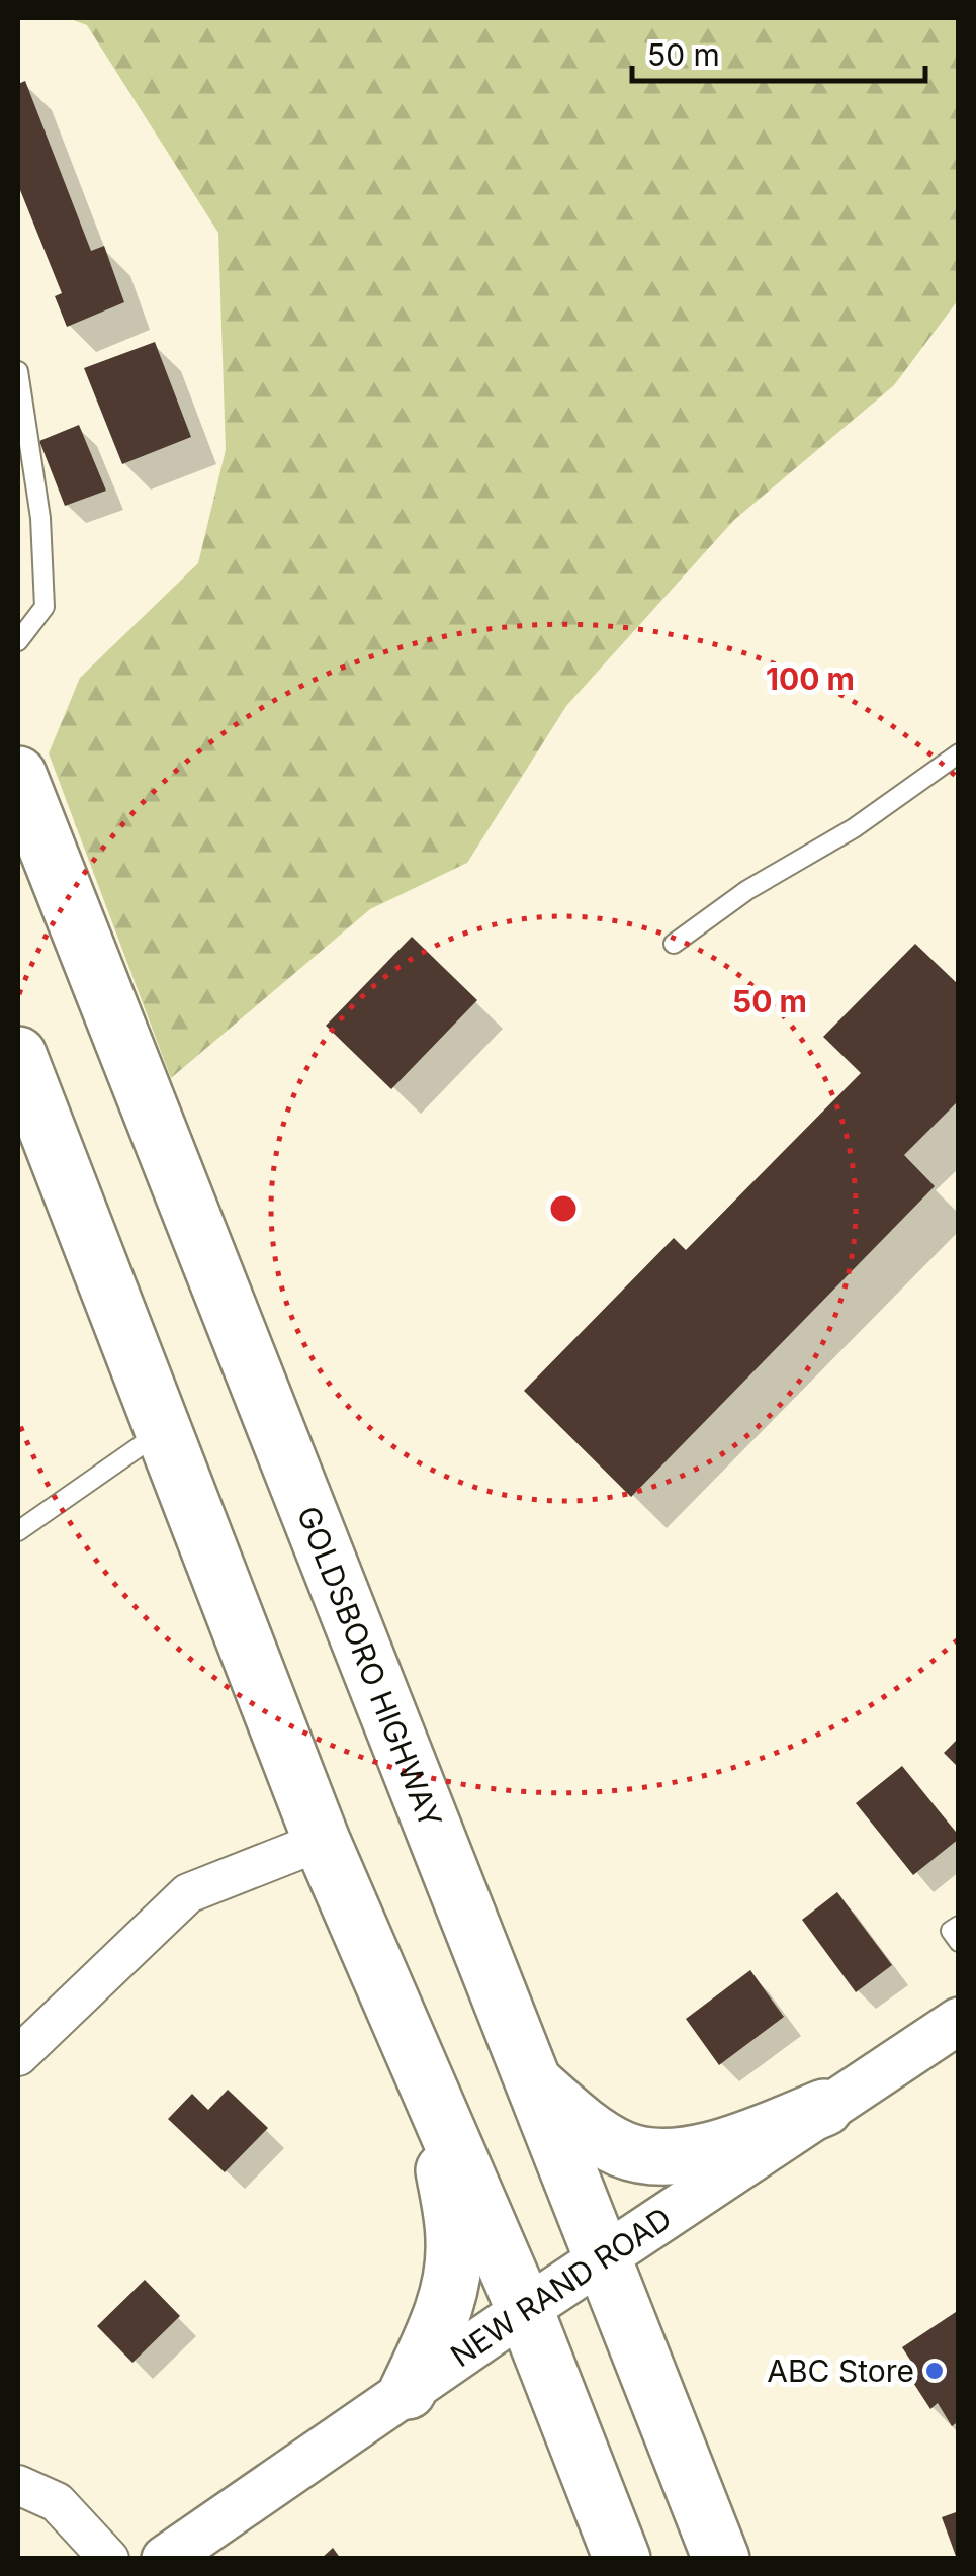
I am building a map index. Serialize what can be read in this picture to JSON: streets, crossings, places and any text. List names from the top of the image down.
{
  "streets": {
    "main road": ["GOLDSBORO HIGHWAY"],
    "street": ["NEW RAND ROAD"]
  },
  "crossings": [
    ["GOLDSBORO HIGHWAY", "NEW RAND ROAD"]
  ],
  "places": ["ABC Store"],
  "scale_bar": "50 m",
  "rings": ["100 m", "50 m"]
}
